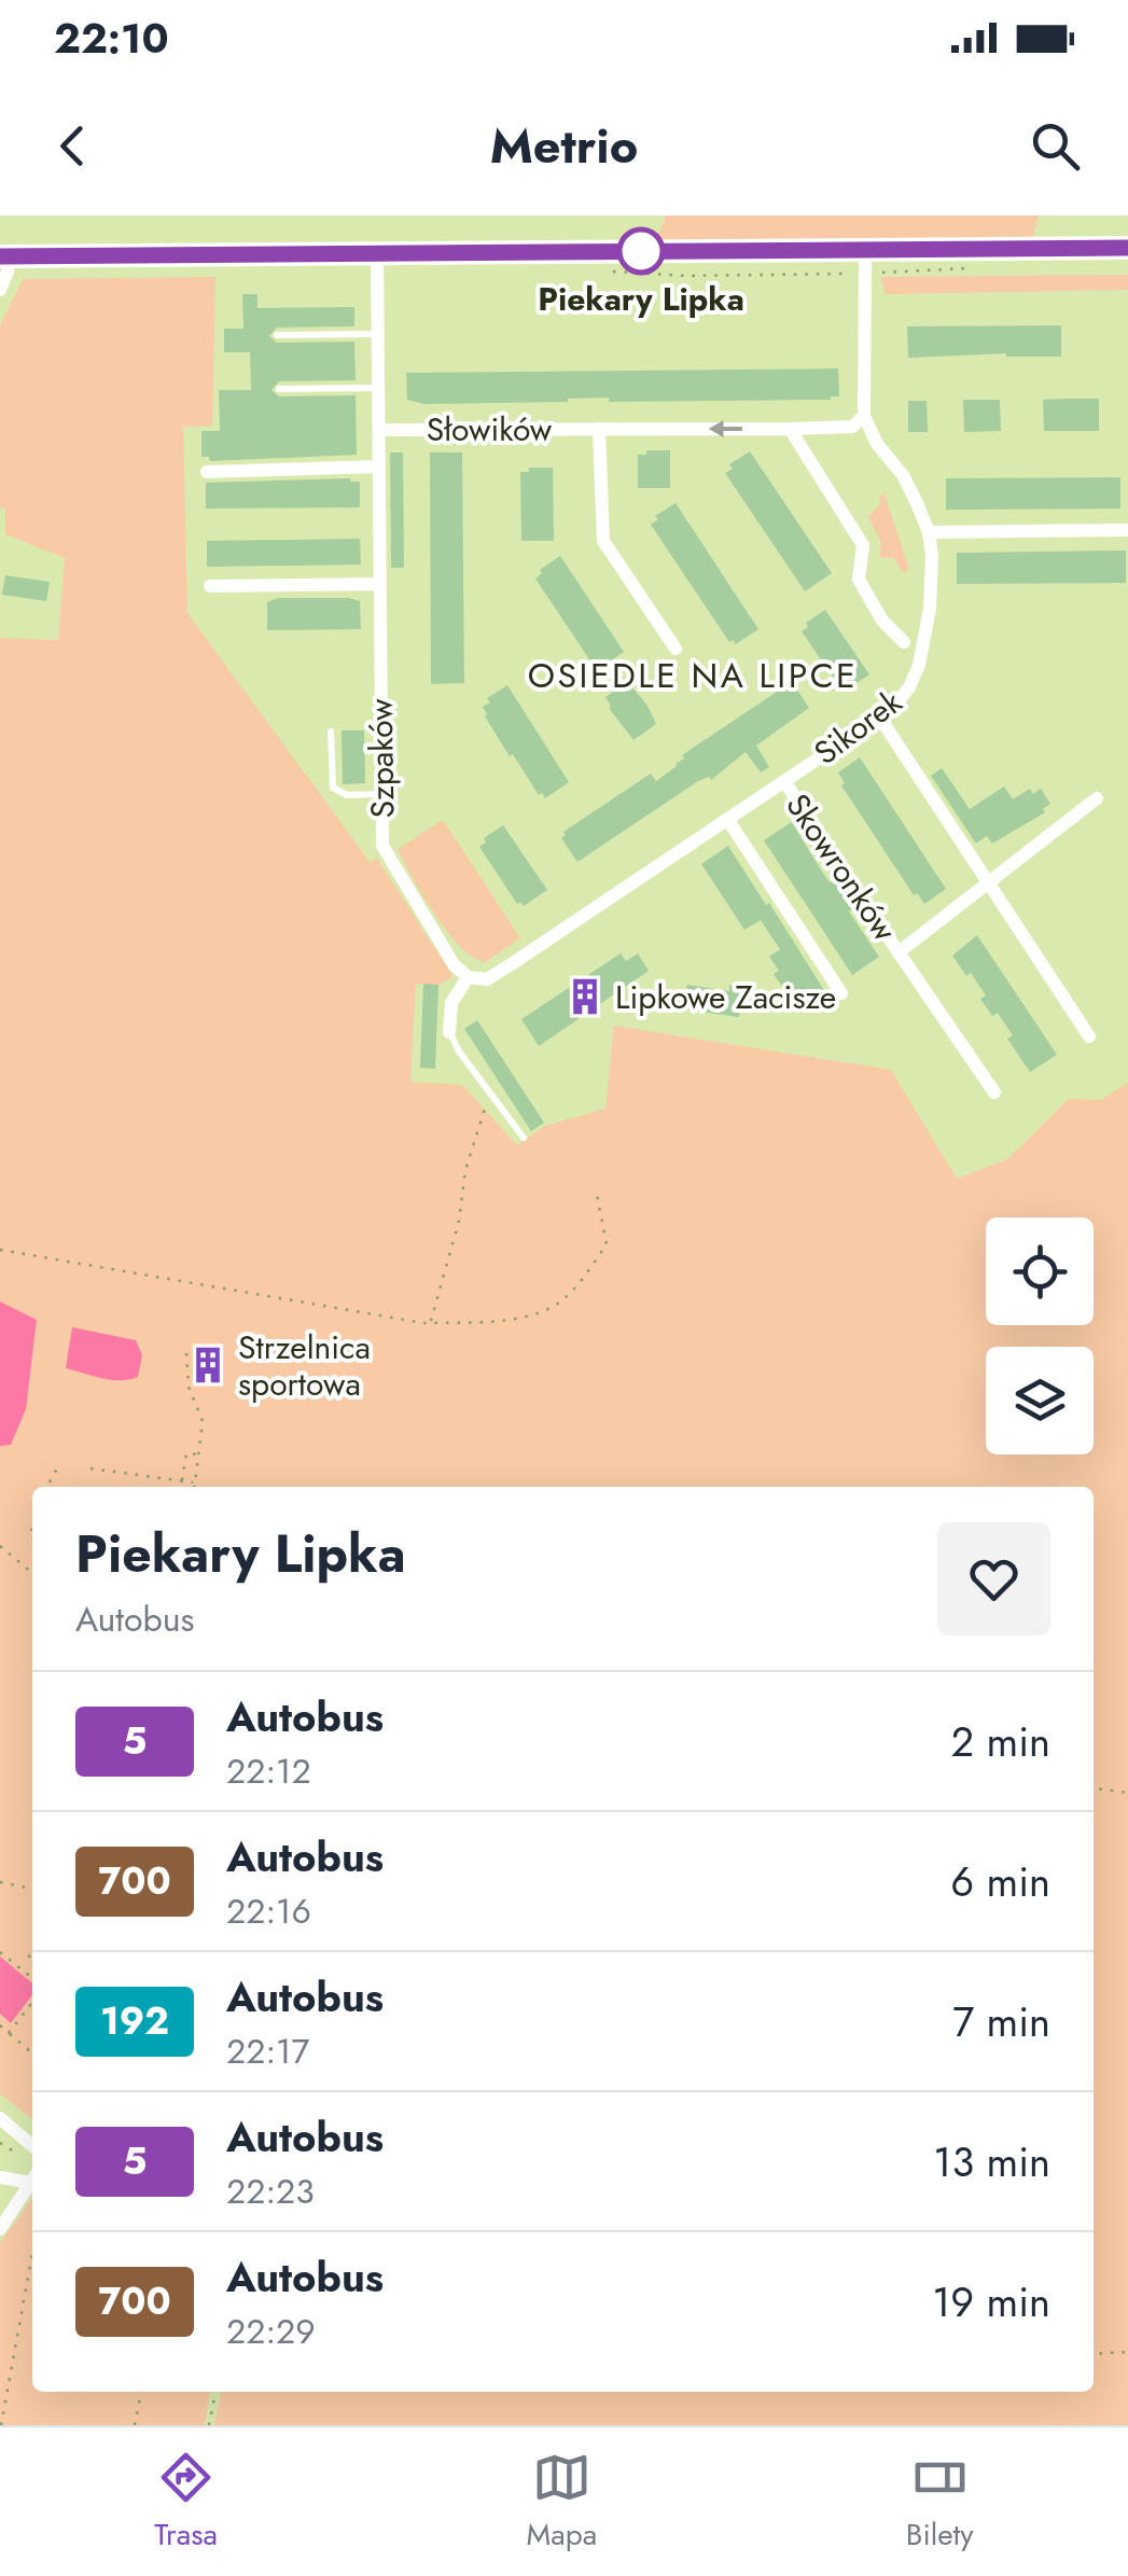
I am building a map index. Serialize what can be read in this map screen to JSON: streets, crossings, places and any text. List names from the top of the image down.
{
  "streets": {
    "street": [
      "Słowików",
      "Sikorek",
      "Szpaków",
      "Skowronków"
    ]
  },
  "crossings": [
    ["Słowików", "Sikorek"],
    ["Słowików", "Szpaków"],
    ["Sikorek", "Szpaków"],
    ["Sikorek", "Skowronków"]
  ],
  "districts": ["OSIEDLE NA LIPCE"],
  "places": {
    "other": ["Piekary Lipka"],
    "building": ["Lipkowe Zacisze", "Strzelnica sportowa"]
  },
  "lines": ["bus line 5"],
  "page": {
    "status": "22:10",
    "header": "Metrio",
    "heading": ["Piekary Lipka", "Autobus"],
    "list": [
      {
        "mark": "5",
        "name": "Autobus",
        "note": "22:12",
        "value": "2 min"
      },
      {
        "mark": "700",
        "name": "Autobus",
        "note": "22:16",
        "value": "6 min"
      },
      {
        "mark": "192",
        "name": "Autobus",
        "note": "22:17",
        "value": "7 min"
      },
      {
        "mark": "5",
        "name": "Autobus",
        "note": "22:23",
        "value": "13 min"
      },
      {
        "mark": "700",
        "name": "Autobus",
        "note": "22:29",
        "value": "19 min"
      }
    ],
    "tabs": ["Trasa", "Mapa", "Bilety"]
  }
}
